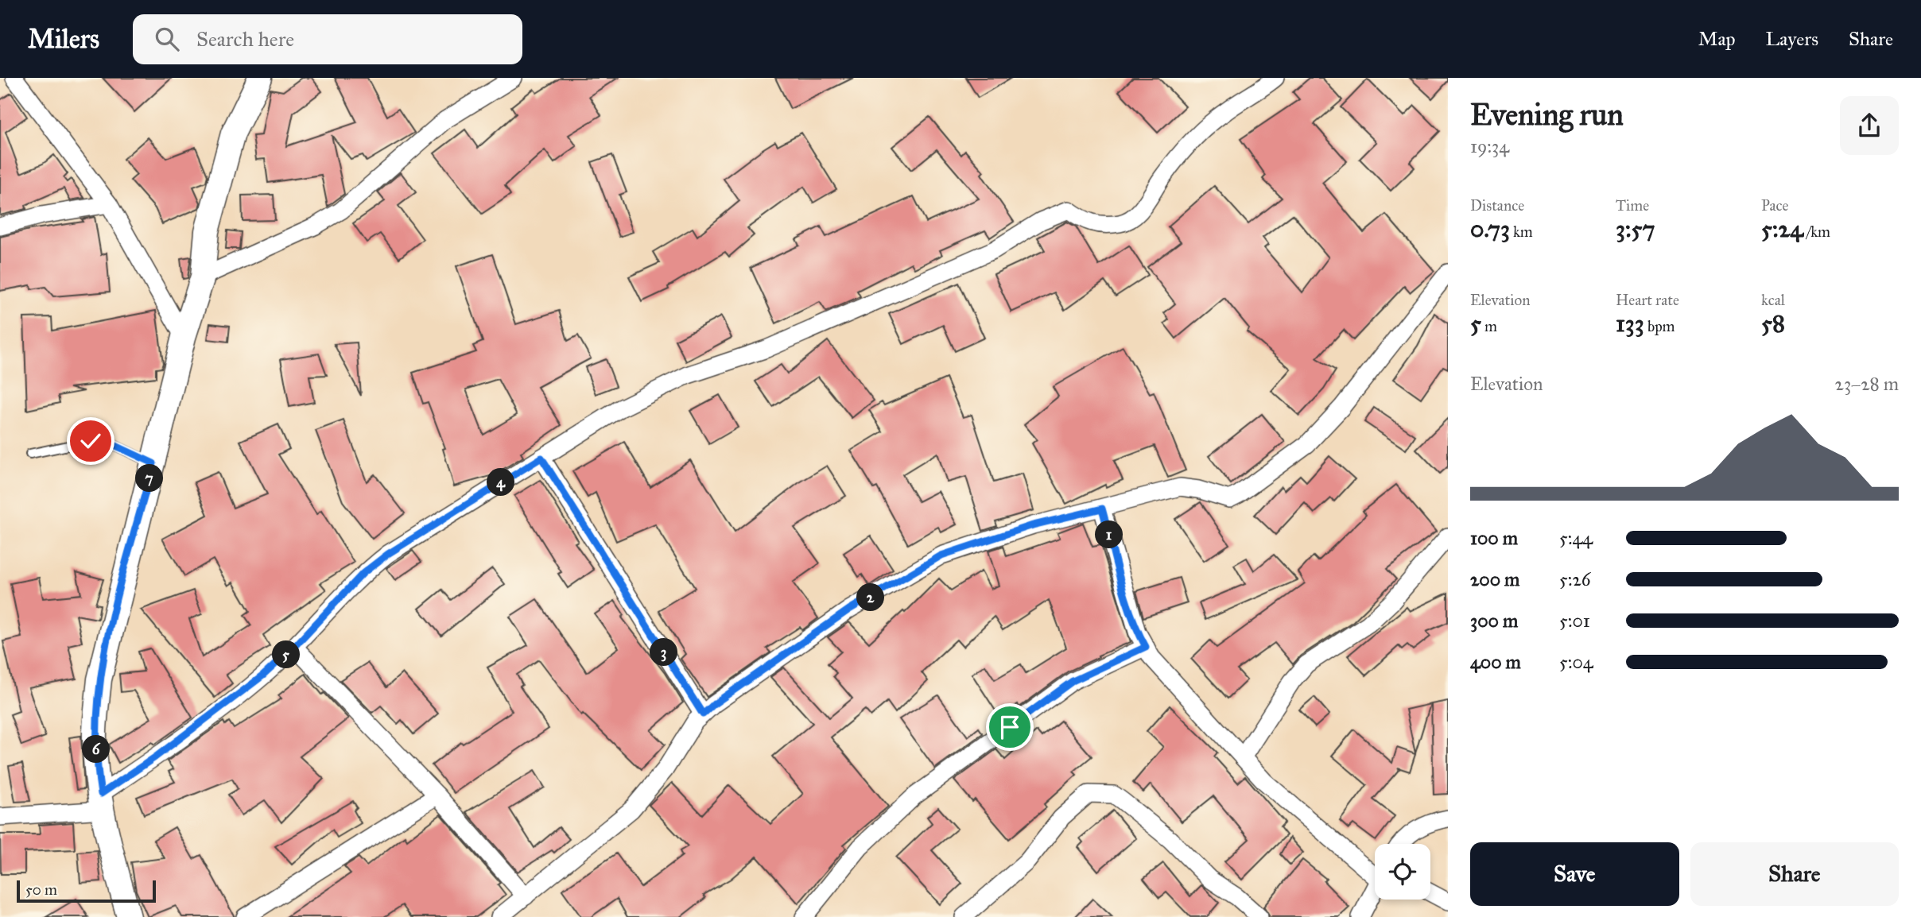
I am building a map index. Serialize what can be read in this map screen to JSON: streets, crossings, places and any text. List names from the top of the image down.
{
  "scale_bar": "50 m",
  "page": {
    "header": "Milers",
    "search": "Search here",
    "nav": ["Map", "Layers", "Share"],
    "heading": ["Evening run", "19:34"],
    "stats": [
      ["Distance", "0.73 km"],
      ["Time", "3:57"],
      ["Pace", "5:24 /km"],
      ["Elevation", "5 m"],
      ["Heart rate", "133 bpm"],
      ["kcal", "58"]
    ],
    "chart": ["Elevation", "23–28 m"],
    "pins": [
      "7",
      "4",
      "1",
      "2",
      "3",
      "5",
      "6"
    ],
    "list": [
      {
        "name": "100 m",
        "note": "5:44"
      },
      {
        "name": "200 m",
        "note": "5:26"
      },
      {
        "name": "300 m",
        "note": "5:01"
      },
      {
        "name": "400 m",
        "note": "5:04"
      }
    ],
    "buttons": ["Save", "Share"],
    "scale": "50 m"
  }
}
